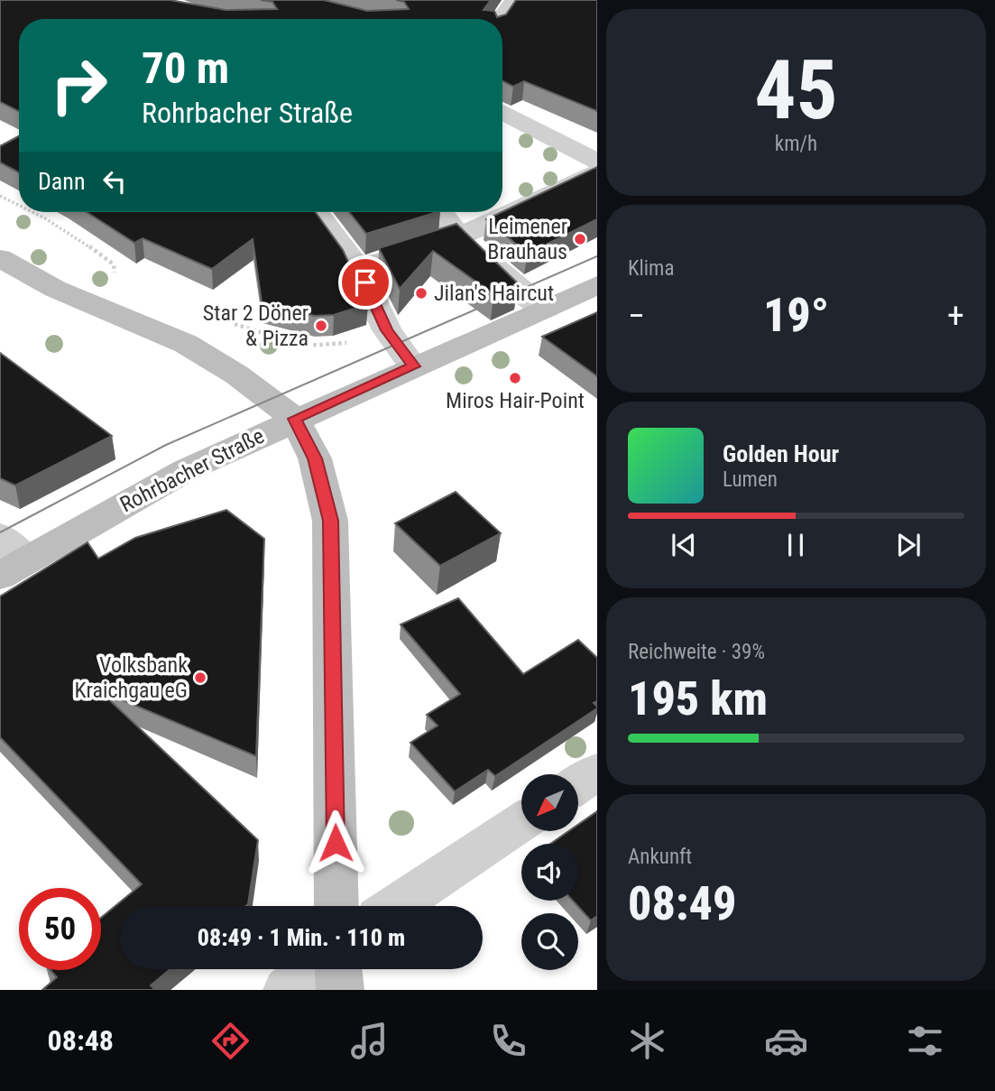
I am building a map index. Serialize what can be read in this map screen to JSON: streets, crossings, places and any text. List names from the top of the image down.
{
  "streets": {
    "main road": ["Rohrbacher Straße"]
  },
  "places": [
    "Leimener Brauhaus",
    "Jilan's Haircut",
    "Star 2 Döner & Pizza",
    "Miros Hair-Point",
    "Volksbank Kraichgau eG"
  ],
  "north": "bottom left",
  "page": {
    "tile": [
      ["45", "km/h"],
      "Klima",
      ["Reichweite · 39%", "195 km"],
      ["Ankunft", "08:49"]
    ],
    "turn": ["70 m", "Rohrbacher Straße"],
    "then": "Dann",
    "heat": ["−", "19°", "+"],
    "song": ["Golden Hour", "Lumen"],
    "limit": "50",
    "trip": "08:49 · 1 Min. · 110 m",
    "tabs": "08:48"
  }
}
